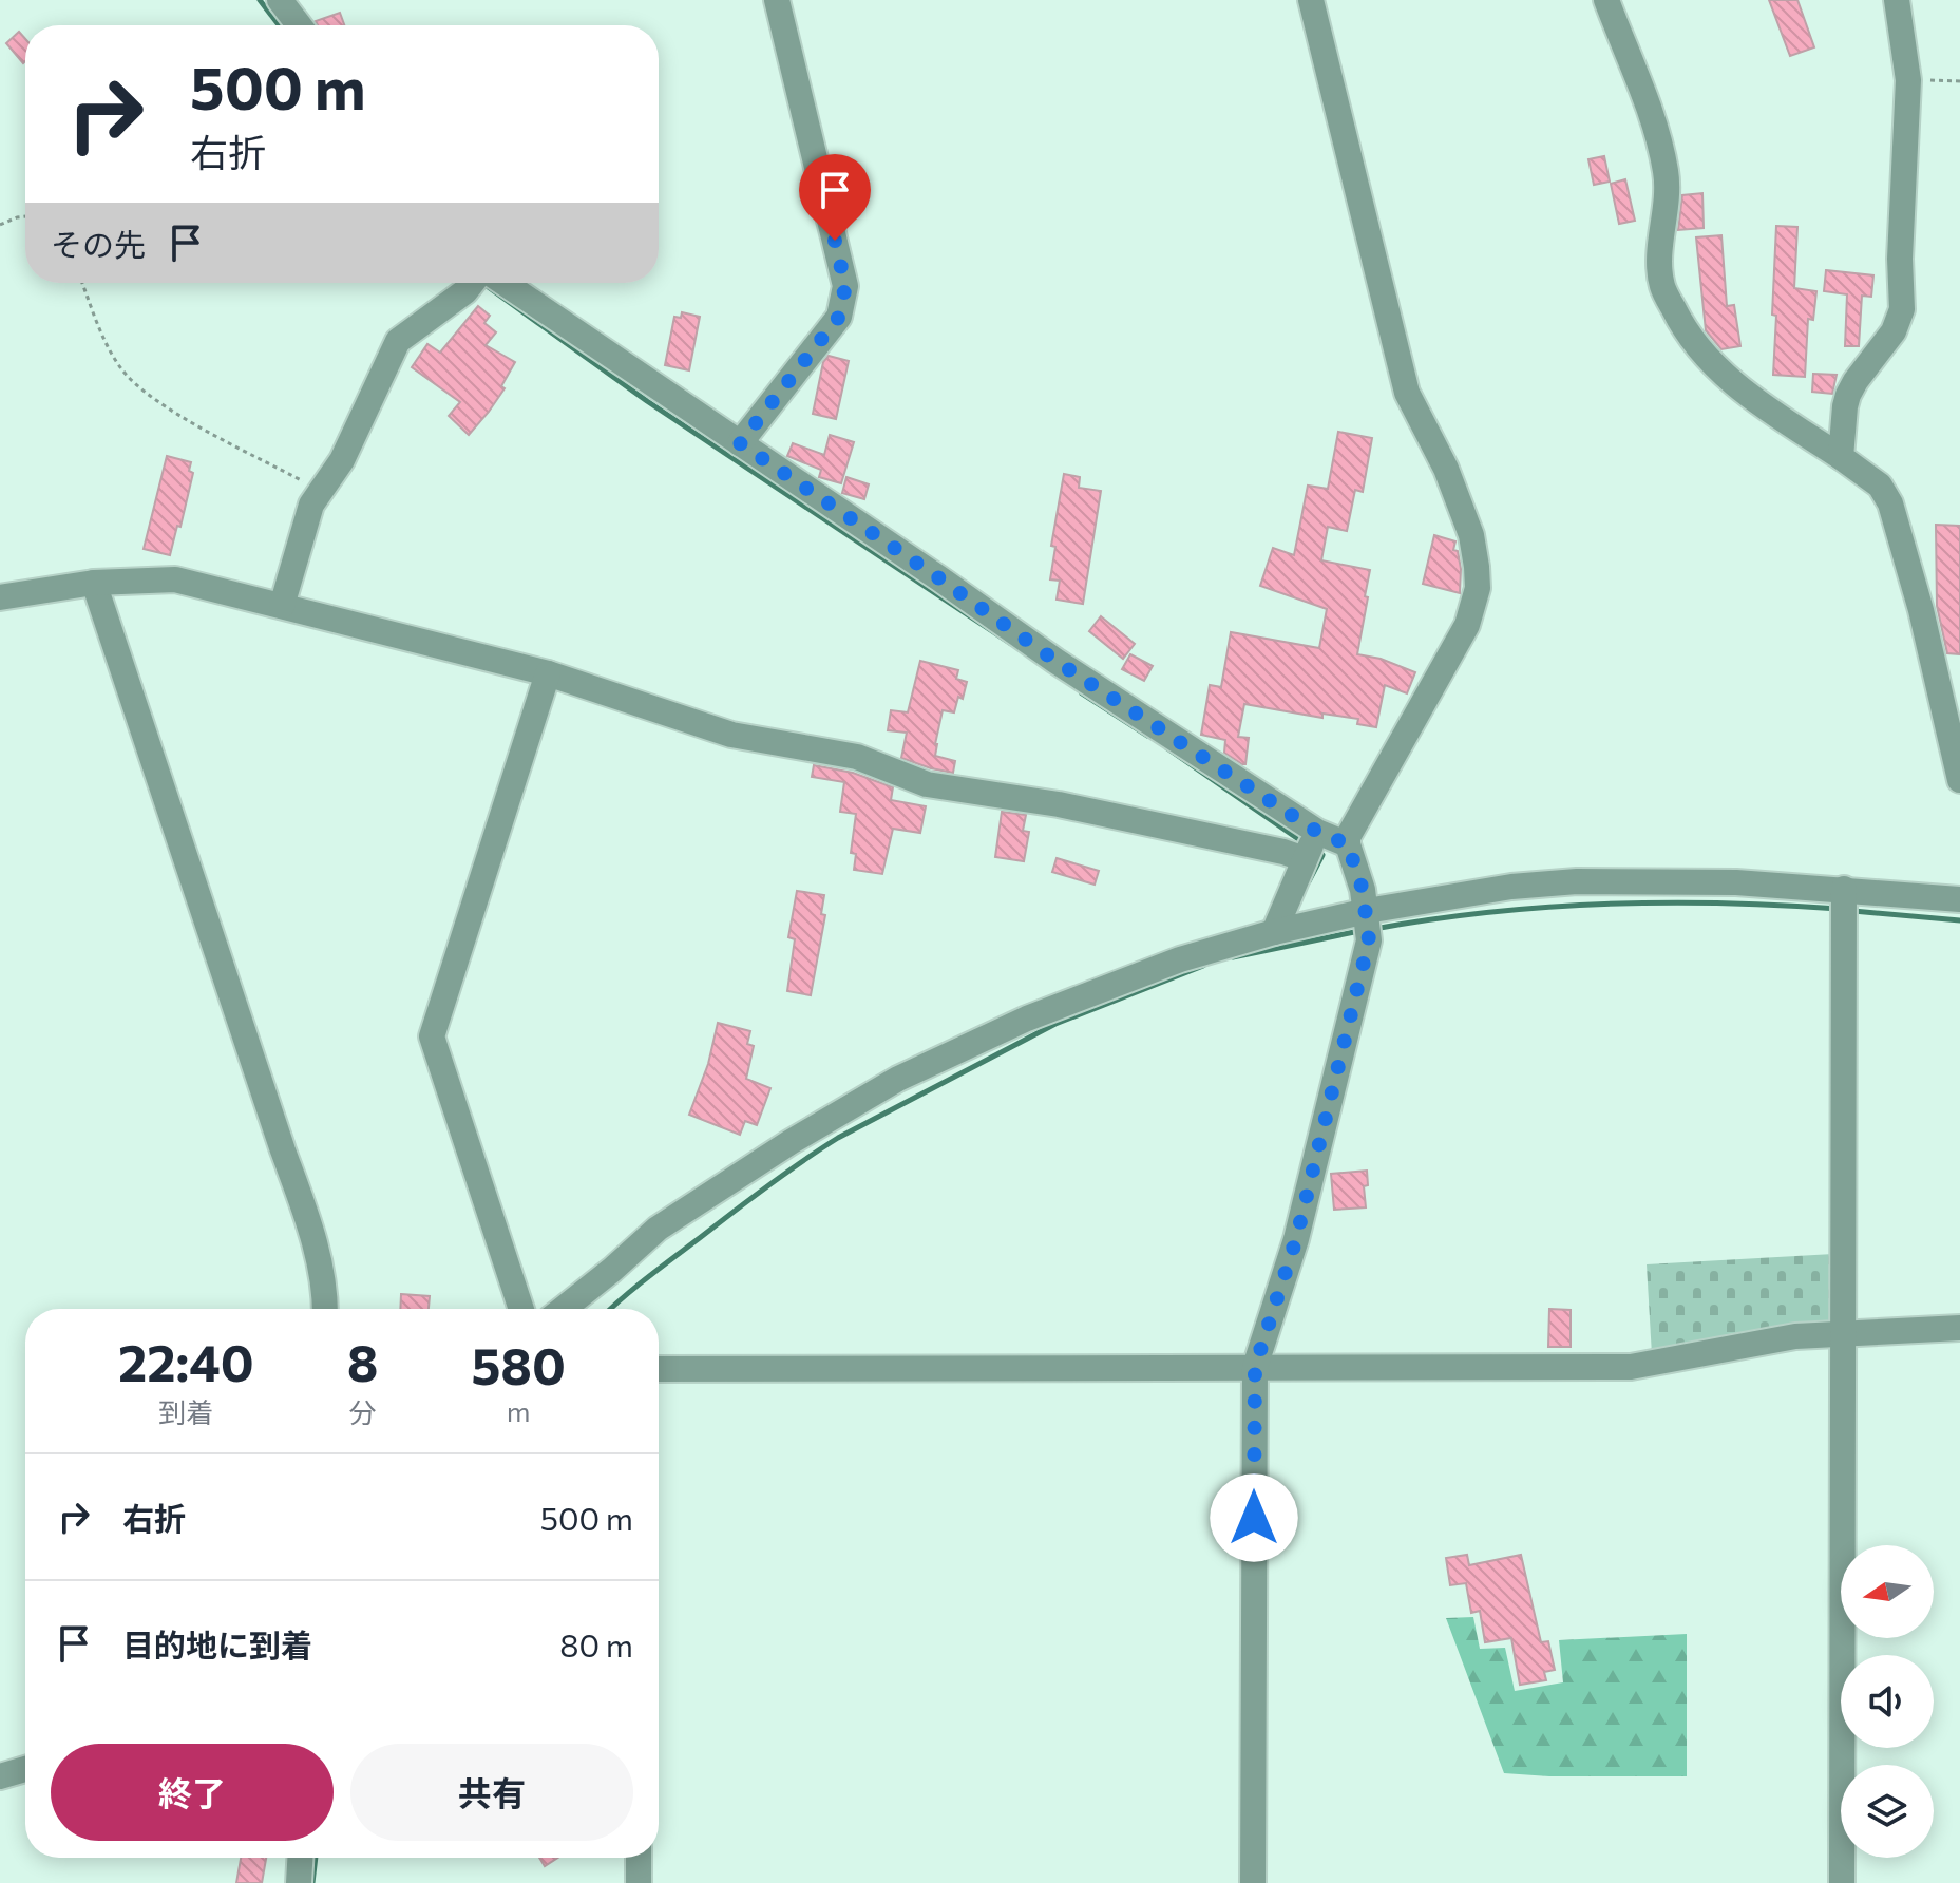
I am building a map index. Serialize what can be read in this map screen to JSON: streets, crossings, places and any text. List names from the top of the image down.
{
  "north": "left",
  "page": {
    "turn": ["500 m", "右折"],
    "then": "その先",
    "eta": [
      "22:40",
      "到着",
      "8",
      "分",
      "580",
      "m"
    ],
    "list": [
      {
        "name": "右折",
        "value": "500 m"
      },
      {
        "name": "目的地に到着",
        "value": "80 m"
      }
    ],
    "buttons": ["終了", "共有"]
  }
}
